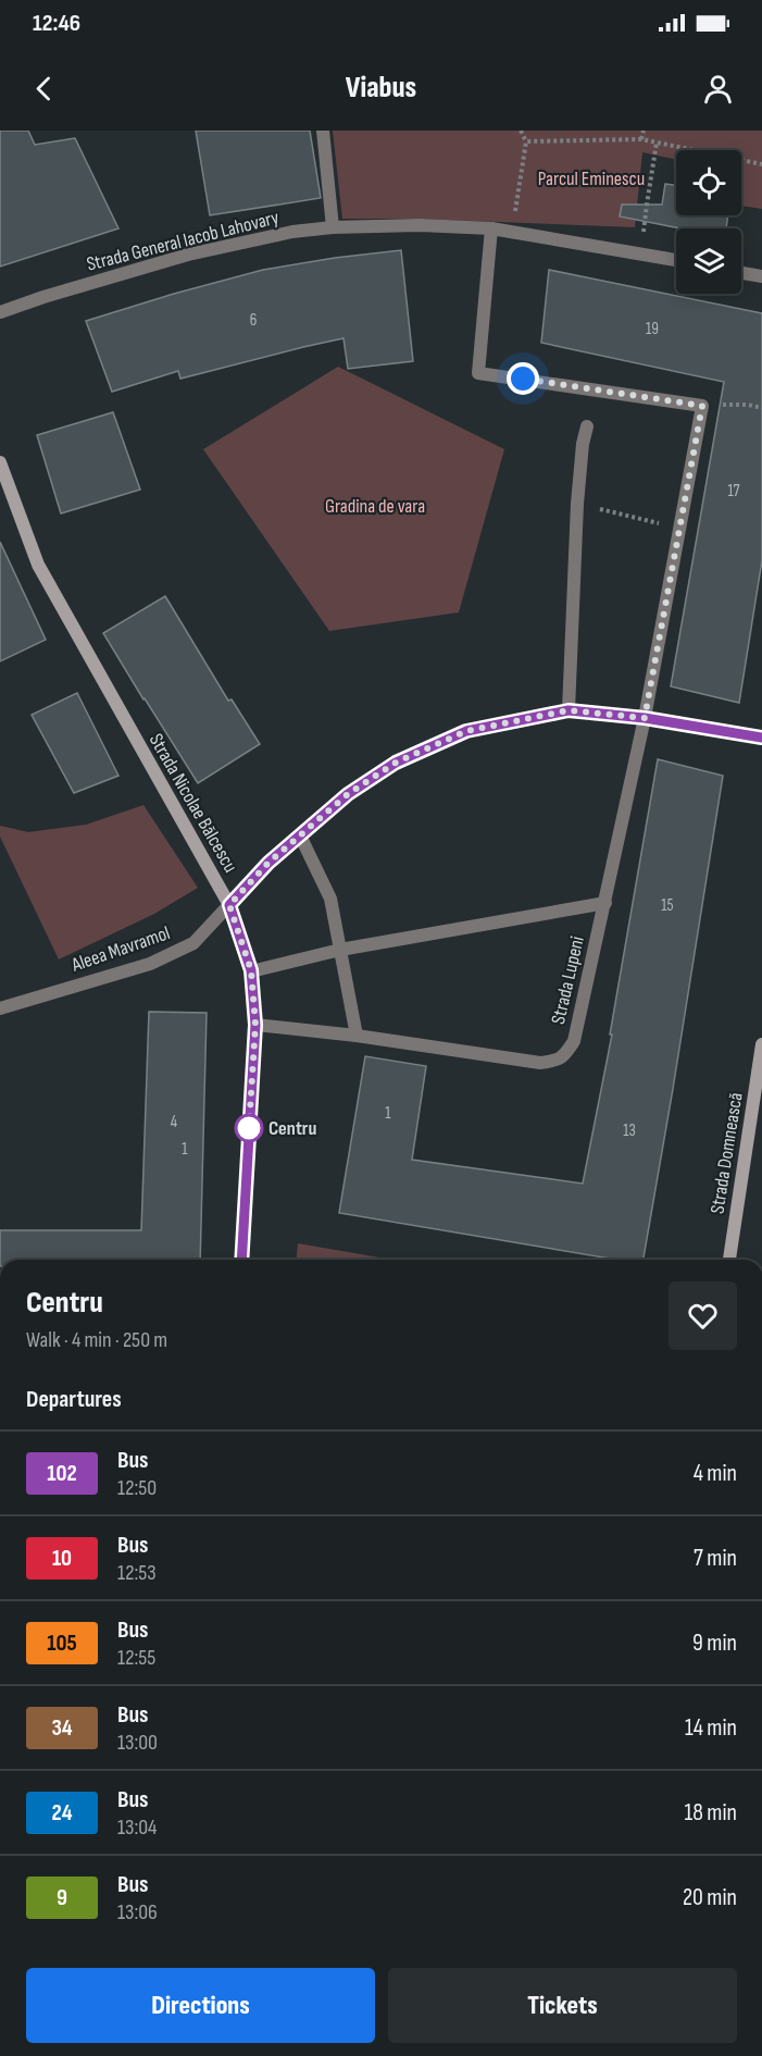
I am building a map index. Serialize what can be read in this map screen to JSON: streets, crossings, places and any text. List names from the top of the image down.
{
  "streets": {
    "main road": ["Strada Nicolae Bălcescu", "Strada Domnească"],
    "street": ["Strada General Iacob Lahovary", "Aleea Mavramol", "Strada Lupeni"]
  },
  "crossings": [
    ["Strada Nicolae Bălcescu", "Aleea Mavramol"],
    ["Strada Nicolae Bălcescu", "Strada Lupeni"],
    ["Aleea Mavramol", "Strada Lupeni"]
  ],
  "parks": ["Parcul Eminescu", "Gradina de vara"],
  "places": ["Centru"],
  "lines": ["bus line 102"],
  "house_numbers": [
    "6",
    "19",
    "17",
    "15",
    "1",
    "4",
    "13",
    "1"
  ],
  "page": {
    "status": "12:46",
    "header": "Viabus",
    "heading": [
      ["Centru", "Walk · 4 min · 250 m"],
      "Departures"
    ],
    "list": [
      {
        "mark": "102",
        "name": "Bus",
        "note": "12:50",
        "value": "4 min"
      },
      {
        "mark": "10",
        "name": "Bus",
        "note": "12:53",
        "value": "7 min"
      },
      {
        "mark": "105",
        "name": "Bus",
        "note": "12:55",
        "value": "9 min"
      },
      {
        "mark": "34",
        "name": "Bus",
        "note": "13:00",
        "value": "14 min"
      },
      {
        "mark": "24",
        "name": "Bus",
        "note": "13:04",
        "value": "18 min"
      },
      {
        "mark": "9",
        "name": "Bus",
        "note": "13:06",
        "value": "20 min"
      }
    ],
    "buttons": ["Directions", "Tickets"]
  }
}
